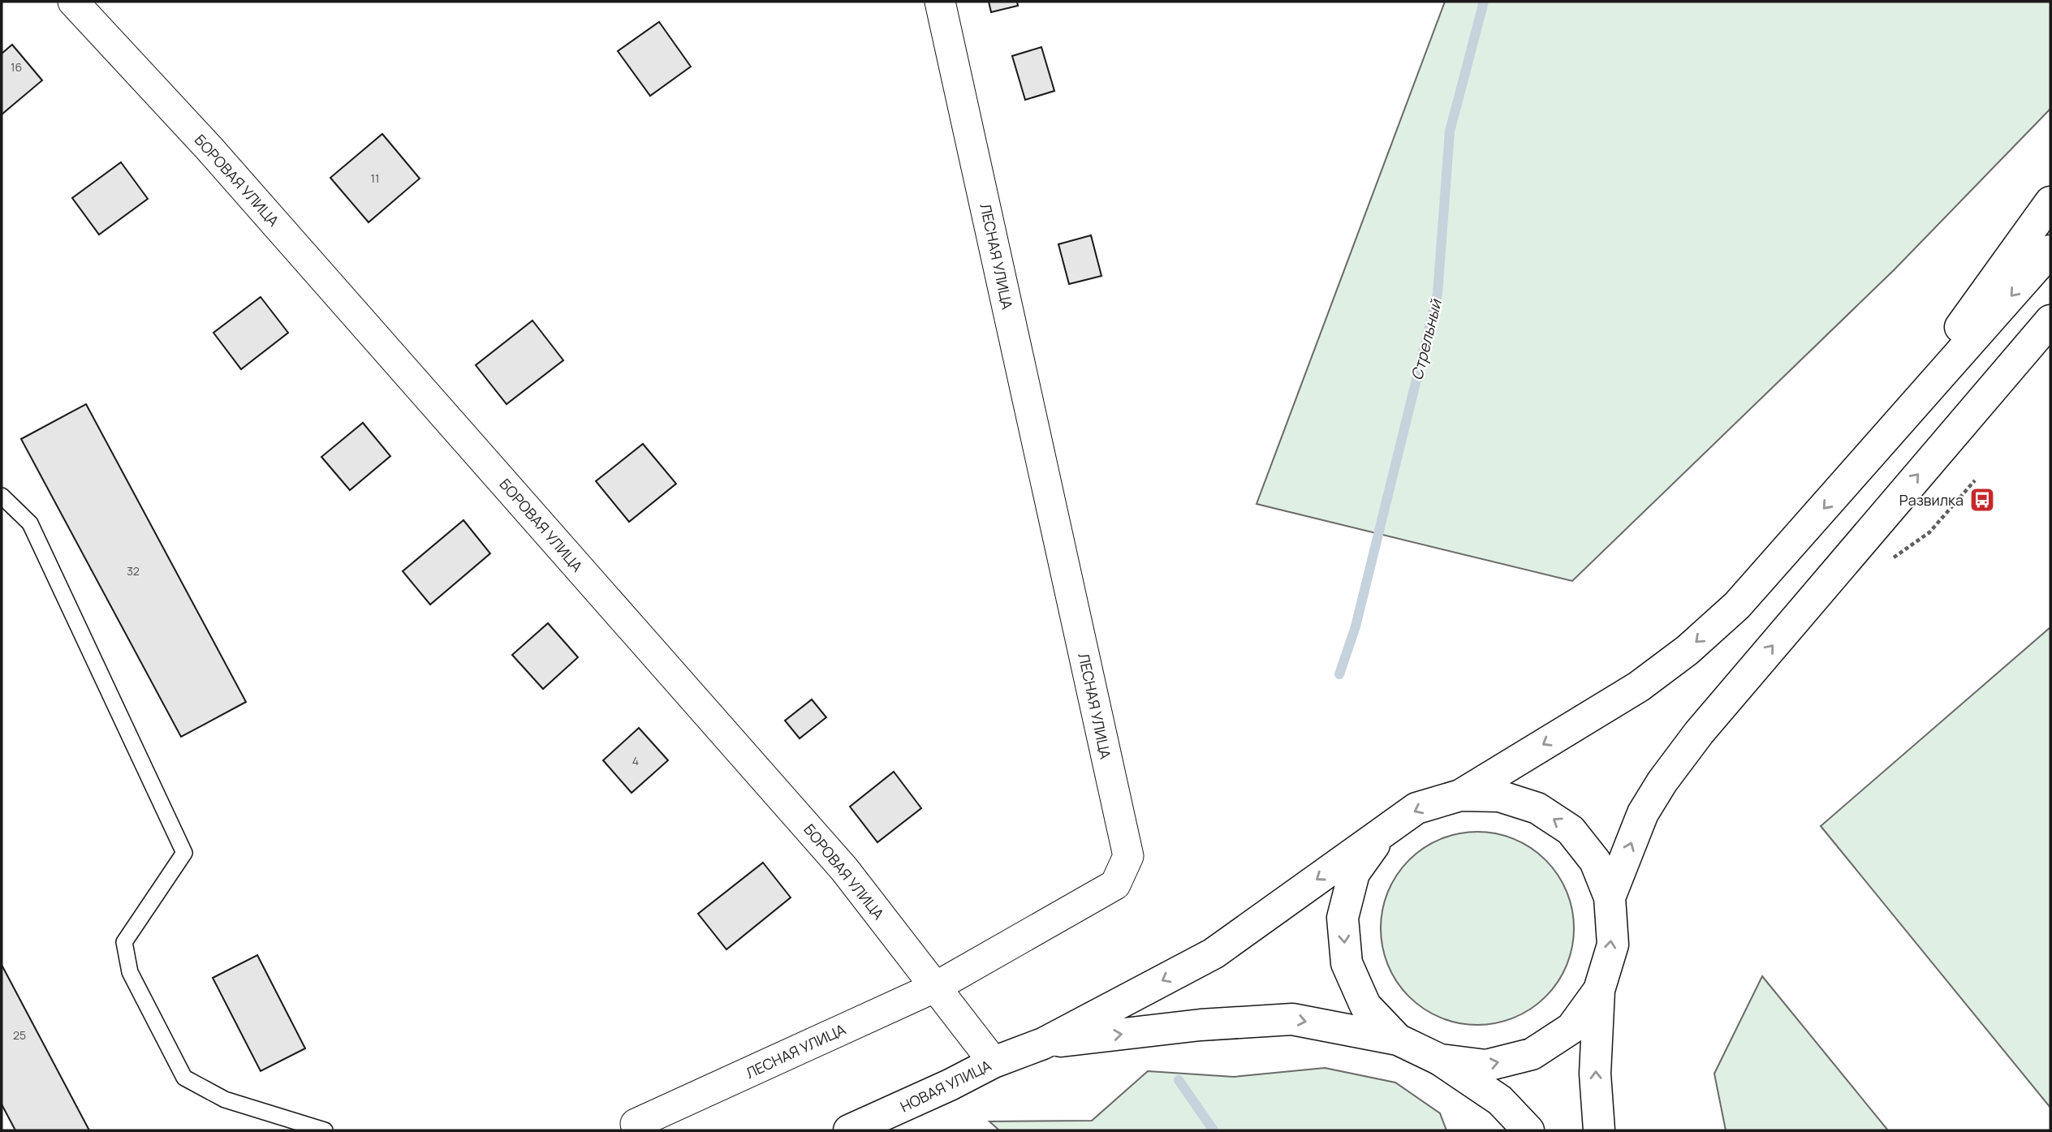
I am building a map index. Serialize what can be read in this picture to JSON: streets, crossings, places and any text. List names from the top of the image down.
{
  "streets": {
    "main road": ["НОВАЯ УЛИЦА"],
    "street": ["БОРОВАЯ УЛИЦА", "ЛЕСНАЯ УЛИЦА"]
  },
  "crossings": [
    ["БОРОВАЯ УЛИЦА", "ЛЕСНАЯ УЛИЦА"],
    ["БОРОВАЯ УЛИЦА", "НОВАЯ УЛИЦА"]
  ],
  "water": ["Стрельный"],
  "places": {
    "bus stop": ["Развилка"]
  },
  "house_numbers": [
    "16",
    "11",
    "32",
    "4",
    "25"
  ]
}
